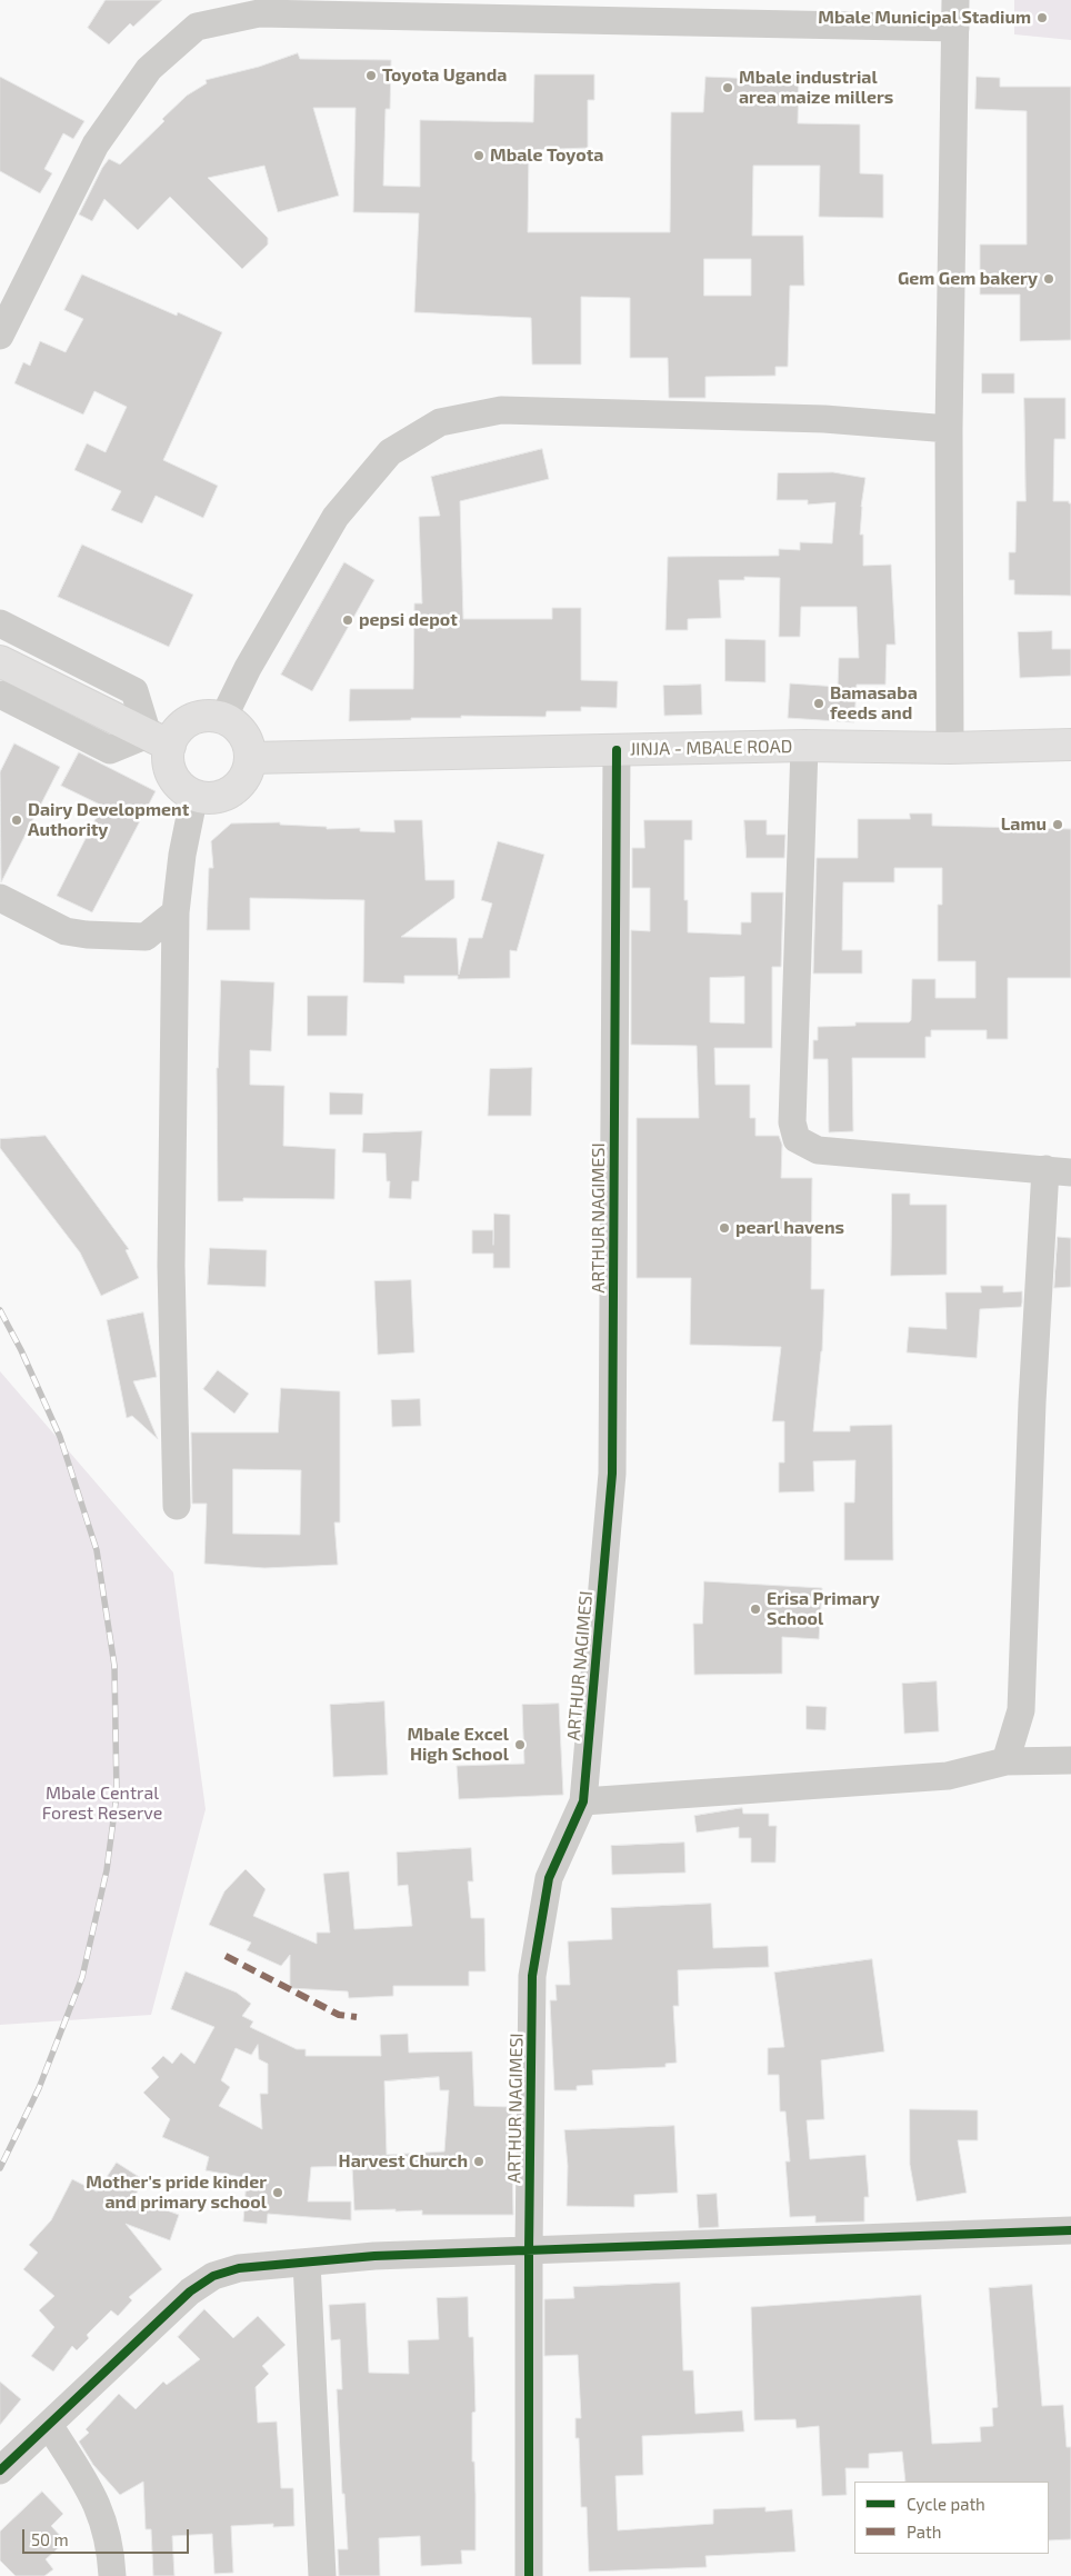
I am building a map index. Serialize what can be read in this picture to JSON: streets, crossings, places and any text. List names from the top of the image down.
{
  "streets": {
    "main road": ["JINJA - MBALE ROAD"],
    "street": ["ARTHUR NAGIMESI"]
  },
  "crossings": [
    ["JINJA - MBALE ROAD", "ARTHUR NAGIMESI"]
  ],
  "parks": ["Mbale Central Forest Reserve"],
  "places": [
    "Mbale Municipal Stadium",
    "Toyota Uganda",
    "Mbale industrial area maize millers",
    "Mbale Toyota",
    "Gem Gem bakery",
    "pepsi depot",
    "Bamasaba feeds and",
    "Dairy Development Authority",
    "Lamu",
    "pearl havens",
    "Erisa Primary School",
    "Mbale Excel High School",
    "Harvest Church",
    "Mother's pride kinder and primary school"
  ],
  "legend": ["Cycle path", "Path"],
  "scale_bar": "50 m"
}
